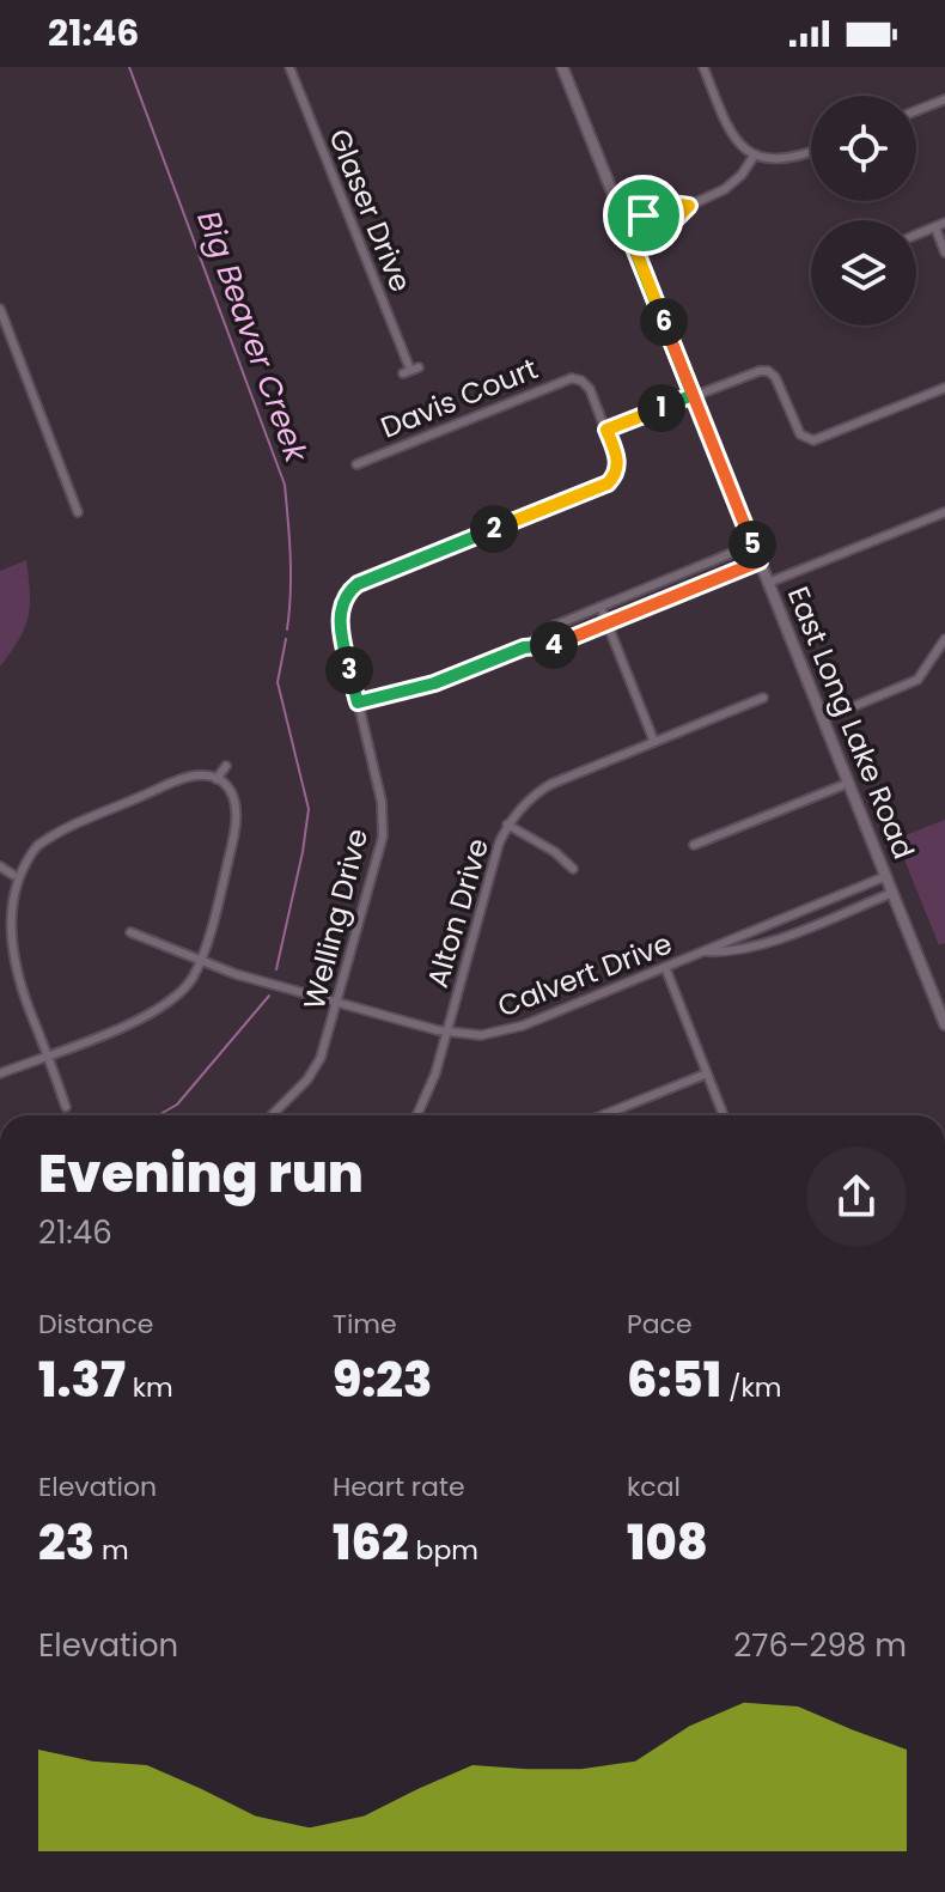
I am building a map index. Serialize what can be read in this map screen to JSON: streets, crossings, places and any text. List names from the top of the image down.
{
  "streets": {
    "main road": ["East Long Lake Road"],
    "street": [
      "Glaser Drive",
      "Davis Court",
      "Alton Drive",
      "Welling Drive",
      "Calvert Drive"
    ]
  },
  "crossings": [
    ["Davis Court", "Welling Drive"],
    ["East Long Lake Road", "Calvert Drive"],
    ["Alton Drive", "Calvert Drive"],
    ["Welling Drive", "Calvert Drive"]
  ],
  "water": ["Big Beaver Creek"],
  "page": {
    "status": "21:46",
    "pins": [
      "6",
      "1",
      "2",
      "5",
      "4",
      "3"
    ],
    "heading": ["Evening run", "21:46"],
    "stats": [
      ["Distance", "1.37 km"],
      ["Time", "9:23"],
      ["Pace", "6:51 /km"],
      ["Elevation", "23 m"],
      ["Heart rate", "162 bpm"],
      ["kcal", "108"]
    ],
    "chart": ["Elevation", "276–298 m"]
  }
}
